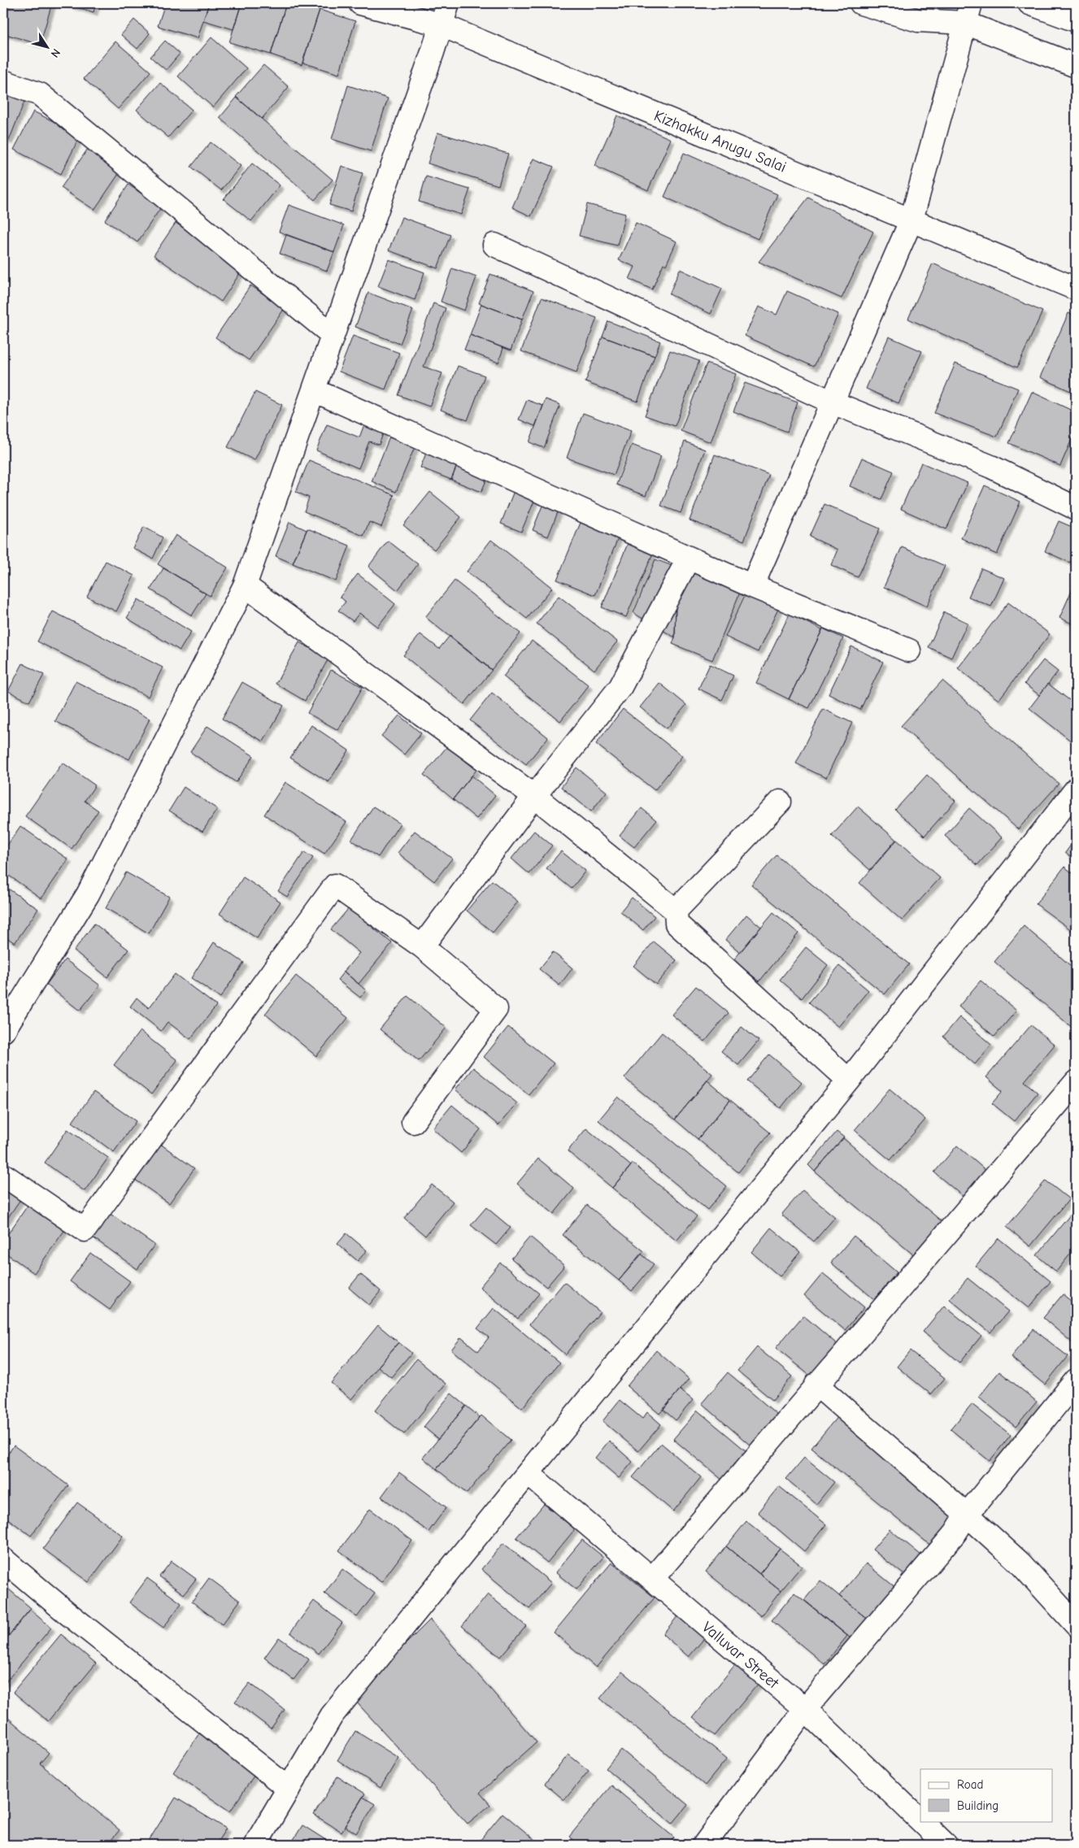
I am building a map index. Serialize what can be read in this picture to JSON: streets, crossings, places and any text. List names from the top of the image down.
{
  "streets": {
    "street": ["Kizhakku Anugu Salai", "Valluvar Street"]
  },
  "legend": ["Road", "Building"],
  "north": "bottom right"
}
